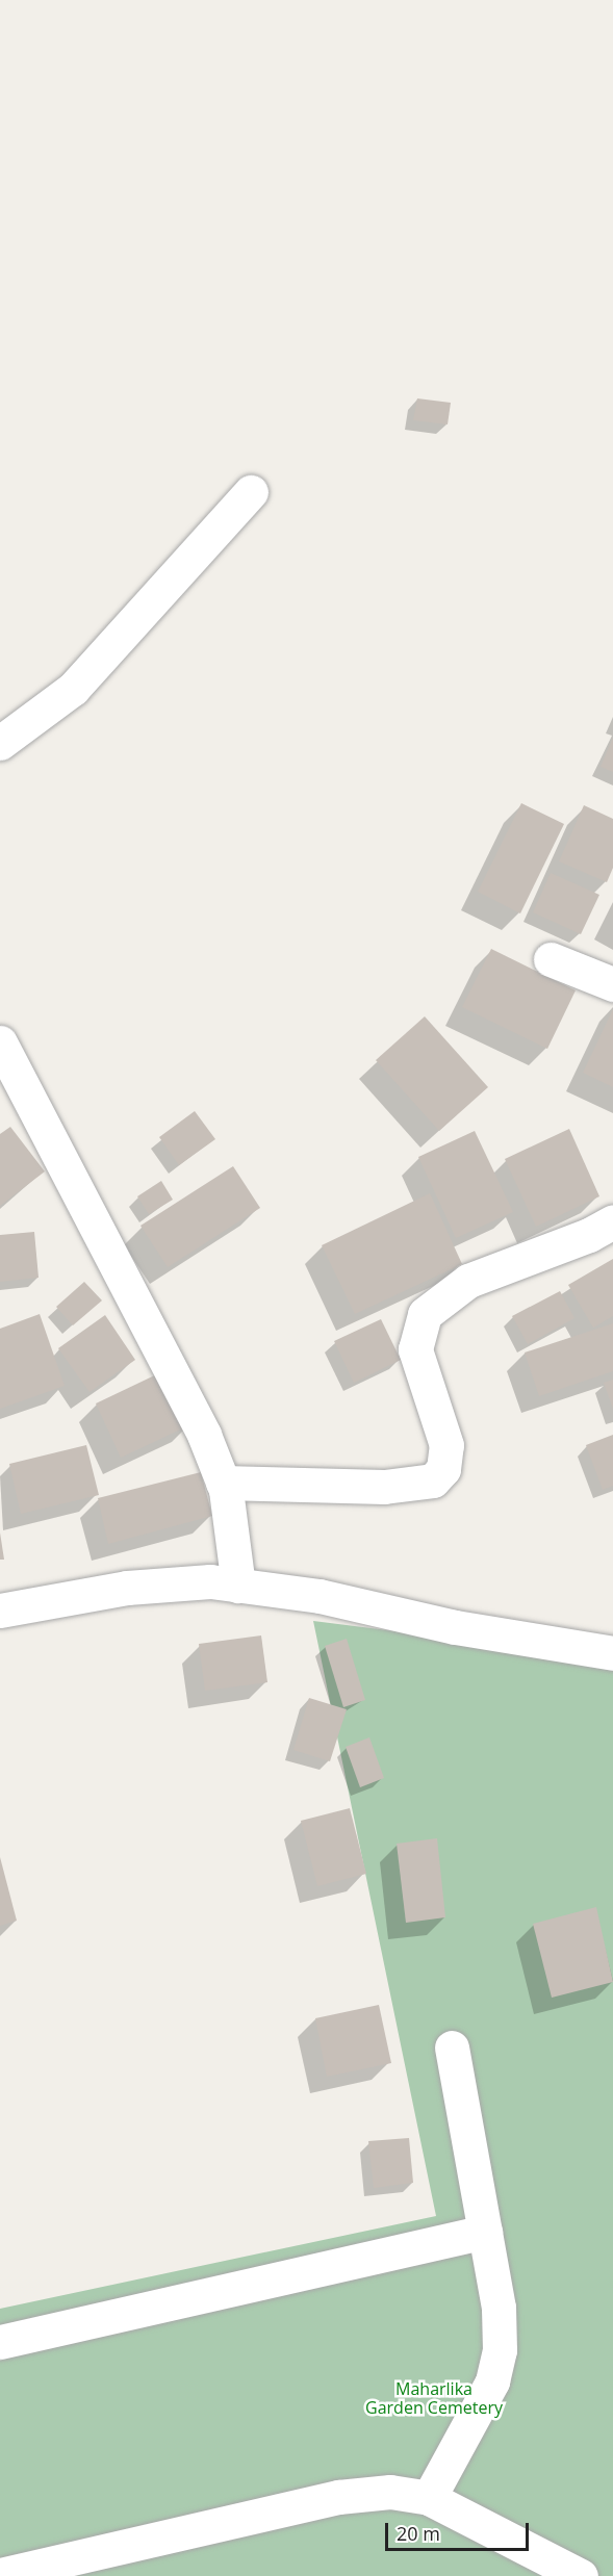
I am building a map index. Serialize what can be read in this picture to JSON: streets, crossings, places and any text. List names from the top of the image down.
{
  "parks": ["Maharlika Garden Cemetery"],
  "scale_bar": "20 m"
}
